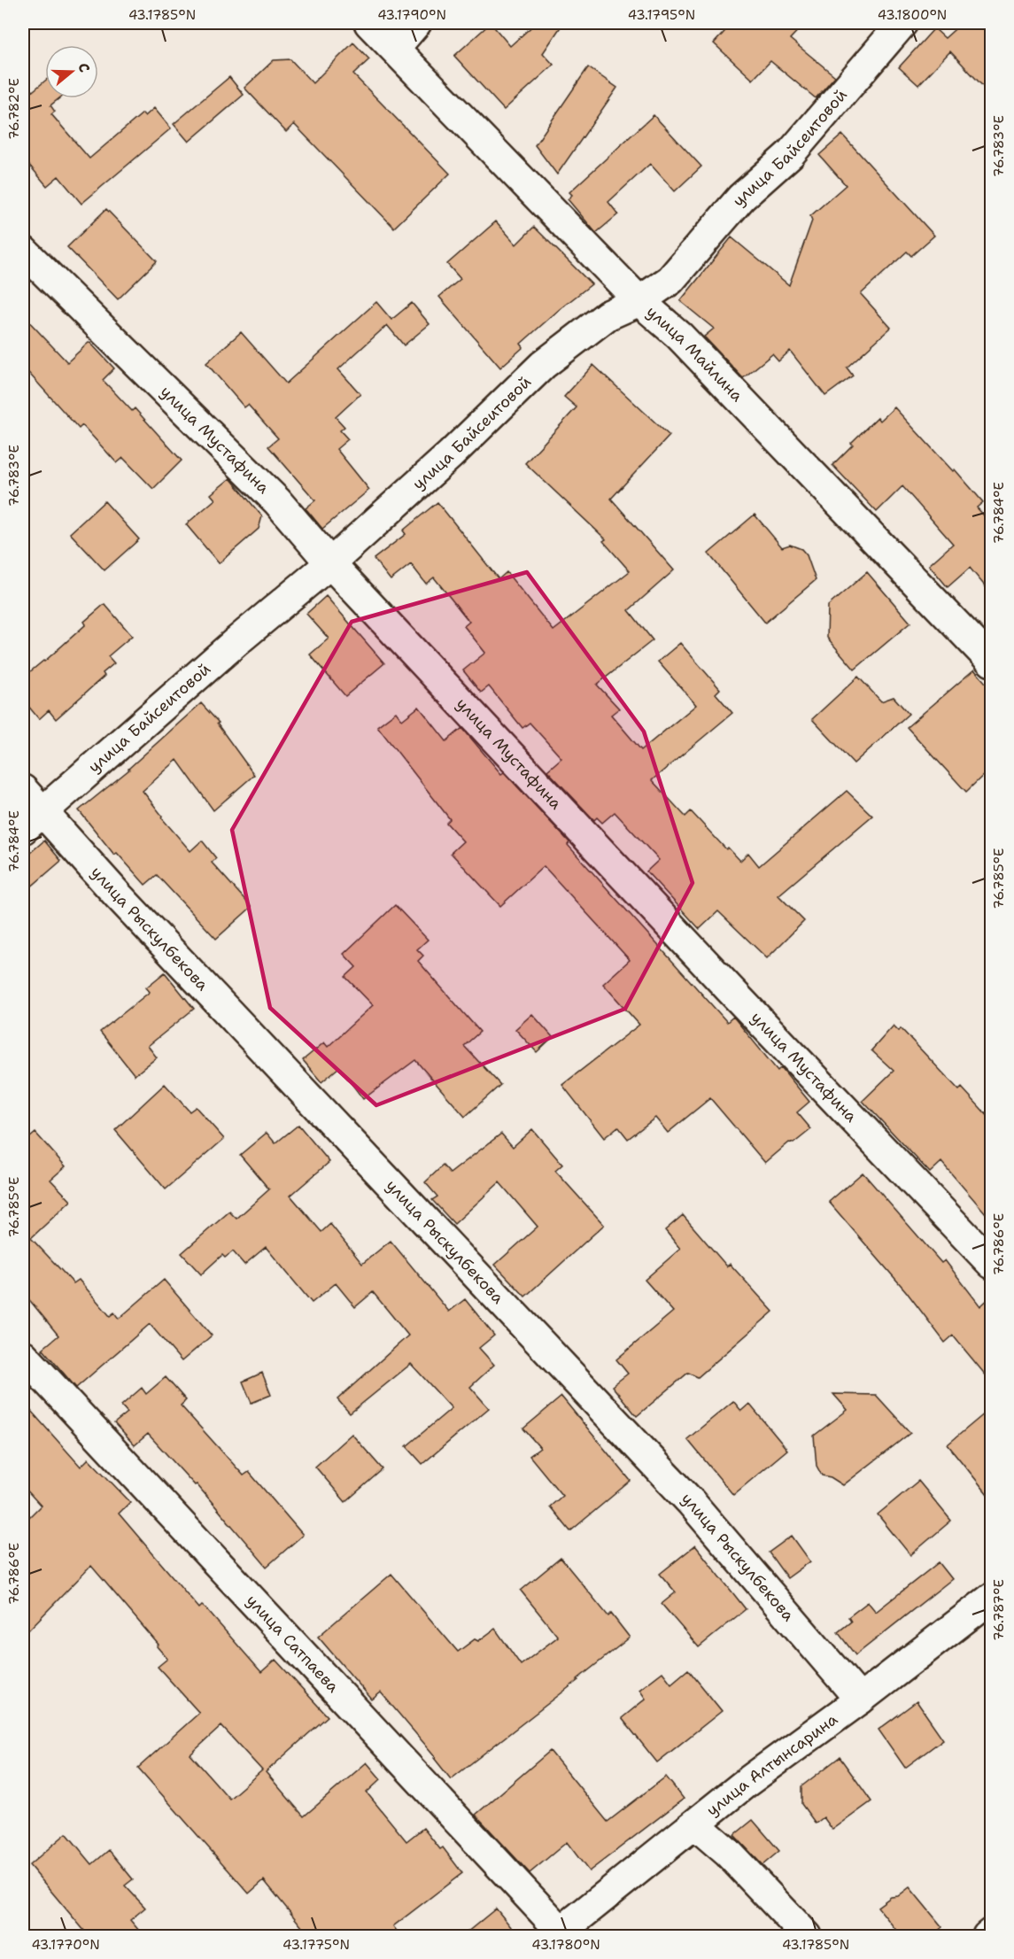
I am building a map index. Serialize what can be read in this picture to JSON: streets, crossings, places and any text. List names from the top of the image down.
{
  "streets": {
    "street": [
      "улица Байсеитовой",
      "улица Майлина",
      "улица Мустафина",
      "улица Рыскулбекова",
      "улица Сатпаева",
      "улица Алтынсарина"
    ]
  },
  "crossings": [
    ["улица Байсеитовой", "улица Майлина"],
    ["улица Байсеитовой", "улица Мустафина"],
    ["улица Байсеитовой", "улица Рыскулбекова"],
    ["улица Рыскулбекова", "улица Алтынсарина"],
    ["улица Сатпаева", "улица Алтынсарина"]
  ],
  "north": "right",
  "coordinates": [
    "43.1785°N",
    "43.1790°N",
    "43.1795°N",
    "43.1800°N",
    "76.782°E",
    "76.783°E",
    "76.784°E",
    "76.785°E",
    "76.786°E",
    "76.787°E",
    "43.1770°N",
    "43.1775°N",
    "43.1780°N"
  ]
}
